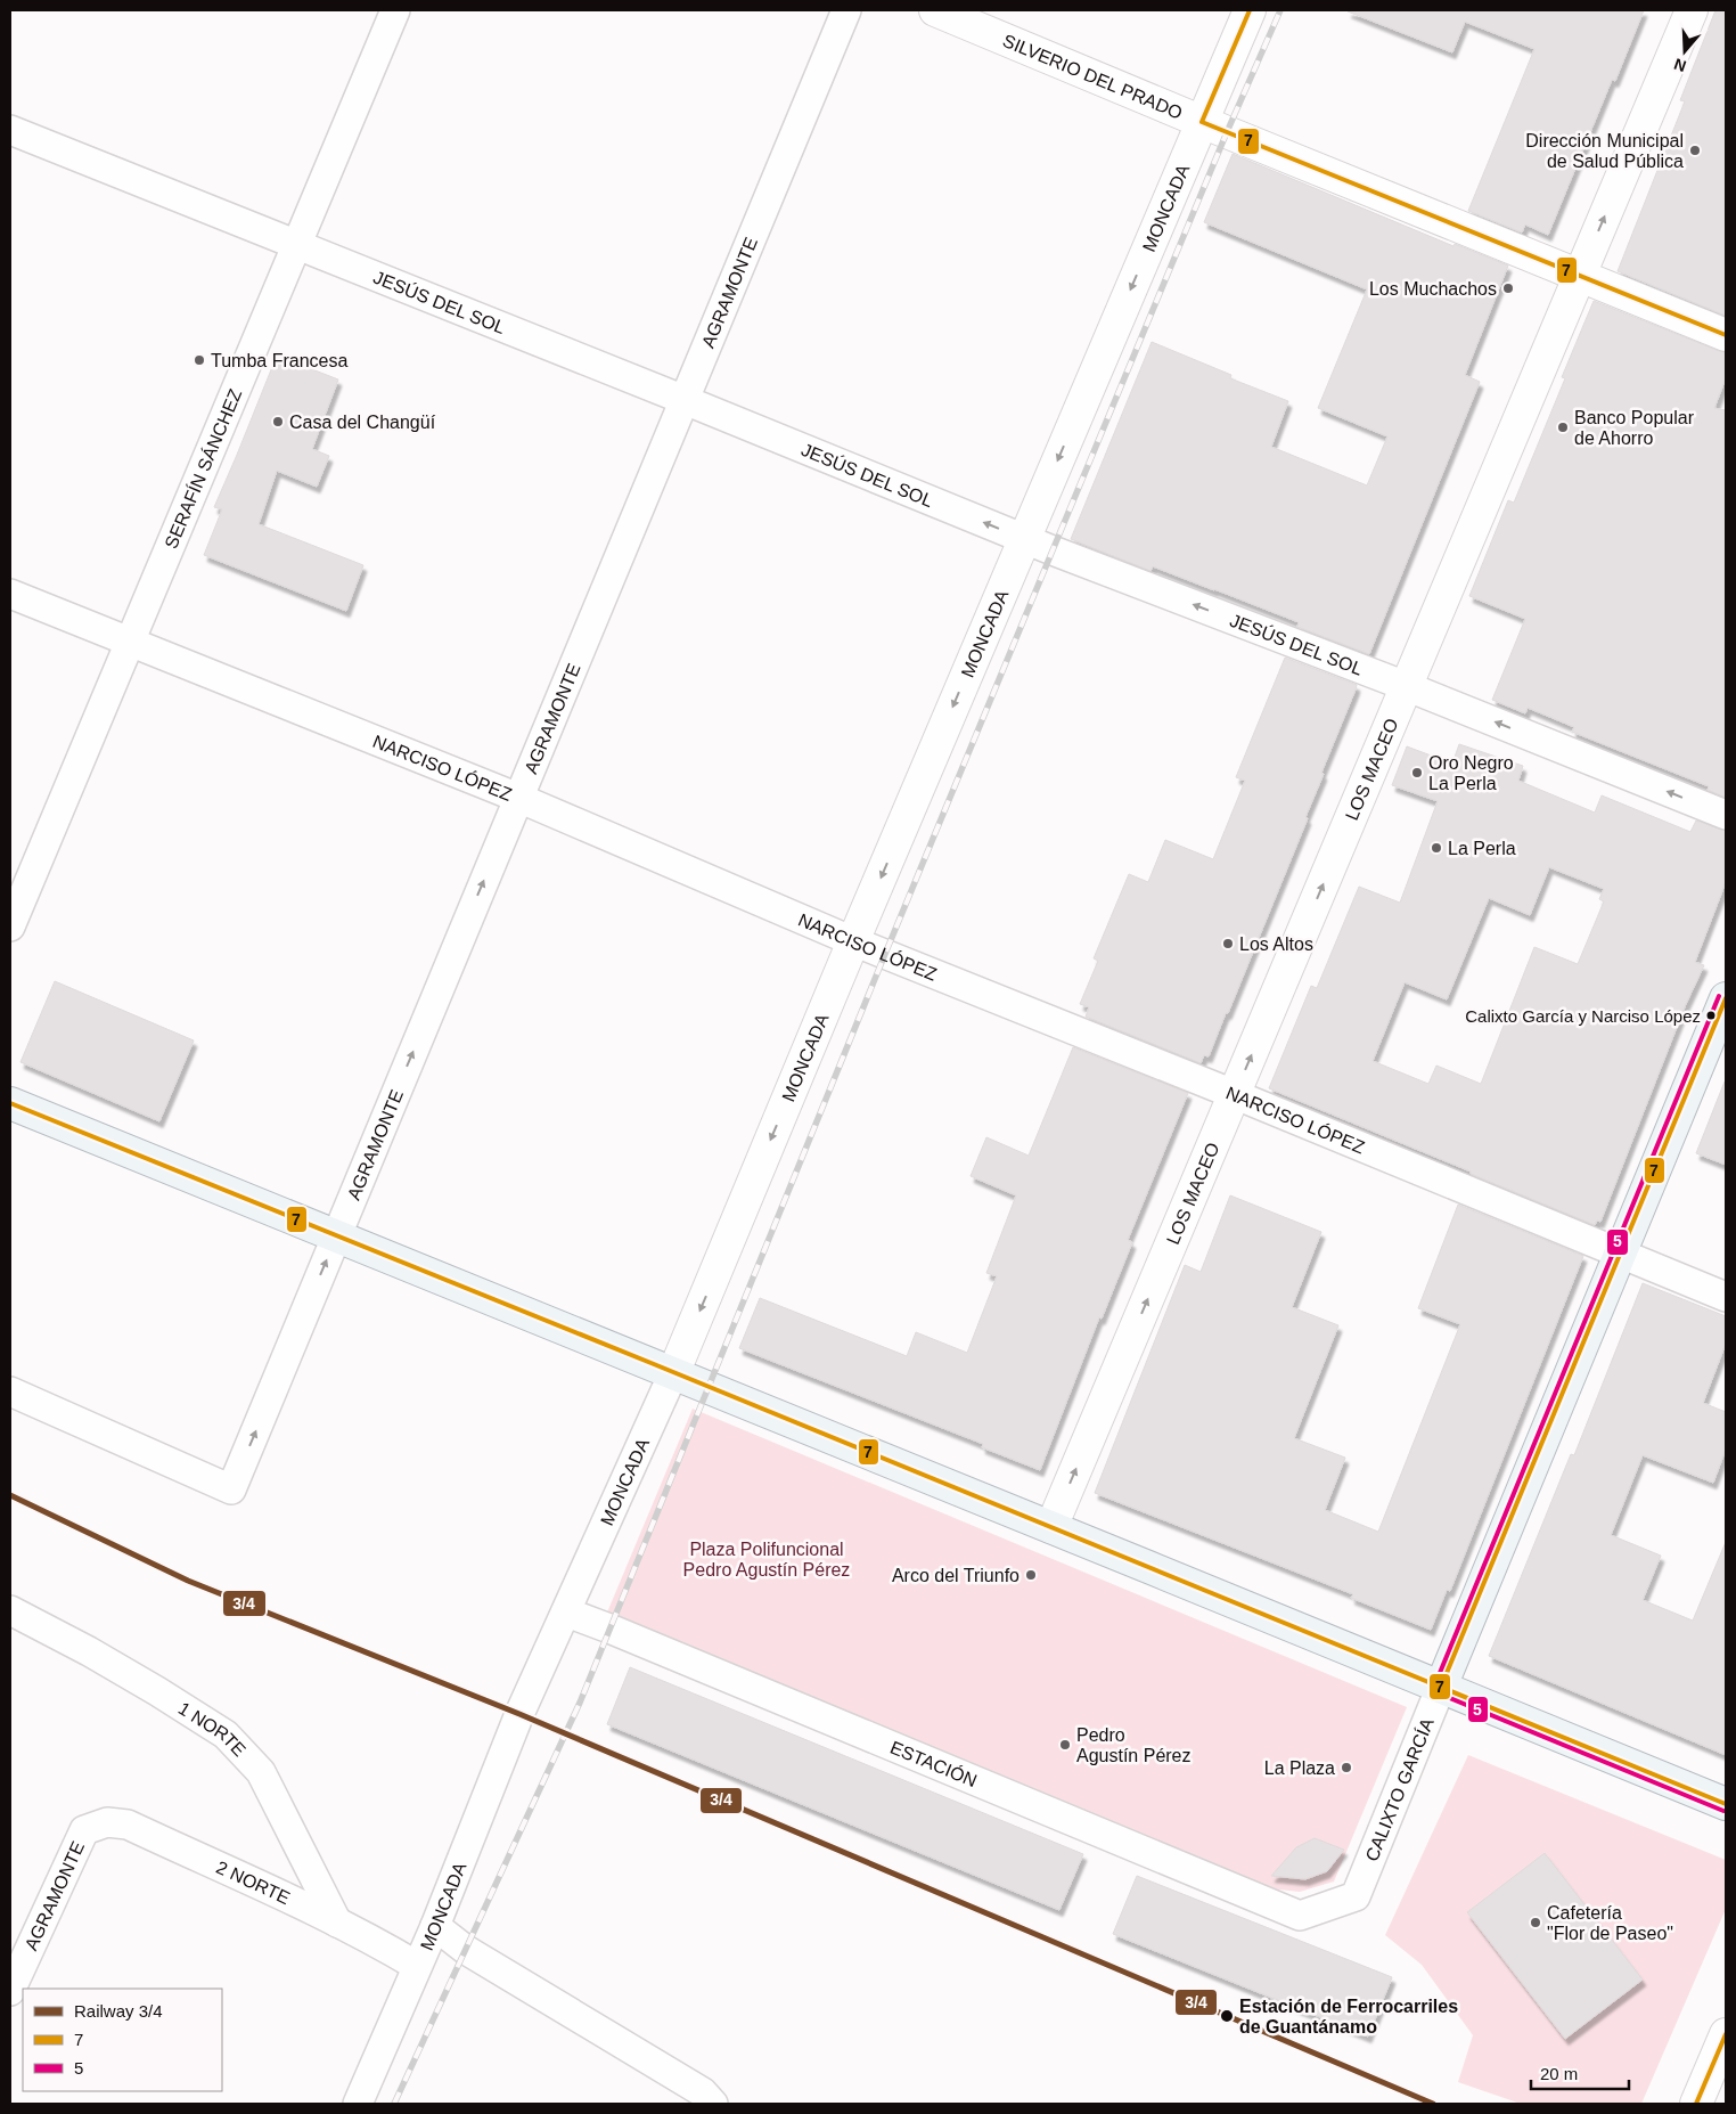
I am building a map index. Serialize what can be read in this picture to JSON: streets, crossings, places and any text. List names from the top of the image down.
{
  "streets": {
    "main road": ["CALIXTO GARCÍA"],
    "street": [
      "SILVERIO DEL PRADO",
      "MONCADA",
      "AGRAMONTE",
      "JESÚS DEL SOL",
      "SERAFÍN SÁNCHEZ",
      "NARCISO LÓPEZ",
      "LOS MACEO",
      "1 NORTE",
      "ESTACIÓN",
      "2 NORTE"
    ]
  },
  "crossings": [
    ["SILVERIO DEL PRADO", "MONCADA"],
    ["SILVERIO DEL PRADO", "LOS MACEO"],
    ["MONCADA", "JESÚS DEL SOL"],
    ["MONCADA", "NARCISO LÓPEZ"],
    ["MONCADA", "ESTACIÓN"],
    ["MONCADA", "2 NORTE"],
    ["AGRAMONTE", "JESÚS DEL SOL"],
    ["AGRAMONTE", "NARCISO LÓPEZ"],
    ["AGRAMONTE", "2 NORTE"],
    ["JESÚS DEL SOL", "SERAFÍN SÁNCHEZ"],
    ["JESÚS DEL SOL", "LOS MACEO"],
    ["SERAFÍN SÁNCHEZ", "NARCISO LÓPEZ"],
    ["NARCISO LÓPEZ", "LOS MACEO"],
    ["NARCISO LÓPEZ", "CALIXTO GARCÍA"],
    ["1 NORTE", "2 NORTE"],
    ["ESTACIÓN", "CALIXTO GARCÍA"]
  ],
  "one_way": ["MONCADA", "JESÚS DEL SOL", "LOS MACEO"],
  "parks": ["Plaza Polifuncional Pedro Agustín Pérez"],
  "places": [
    "Dirección Municipal de Salud Pública",
    "Los Muchachos",
    "Tumba Francesa",
    "Casa del Changüí",
    "Banco Popular de Ahorro",
    "Oro Negro La Perla",
    "La Perla",
    "Los Altos",
    "Calixto García y Narciso López",
    "Arco del Triunfo",
    "Pedro Agustín Pérez",
    "La Plaza",
    "Cafetería \"Flor de Paseo\"",
    "Estación de Ferrocarriles de Guantánamo"
  ],
  "lines": ["transit line 7", "transit line 5", "rail line 3/4"],
  "legend": ["Railway 3/4", "7", "5"],
  "scale_bar": "20 m",
  "north": "bottom"
}
